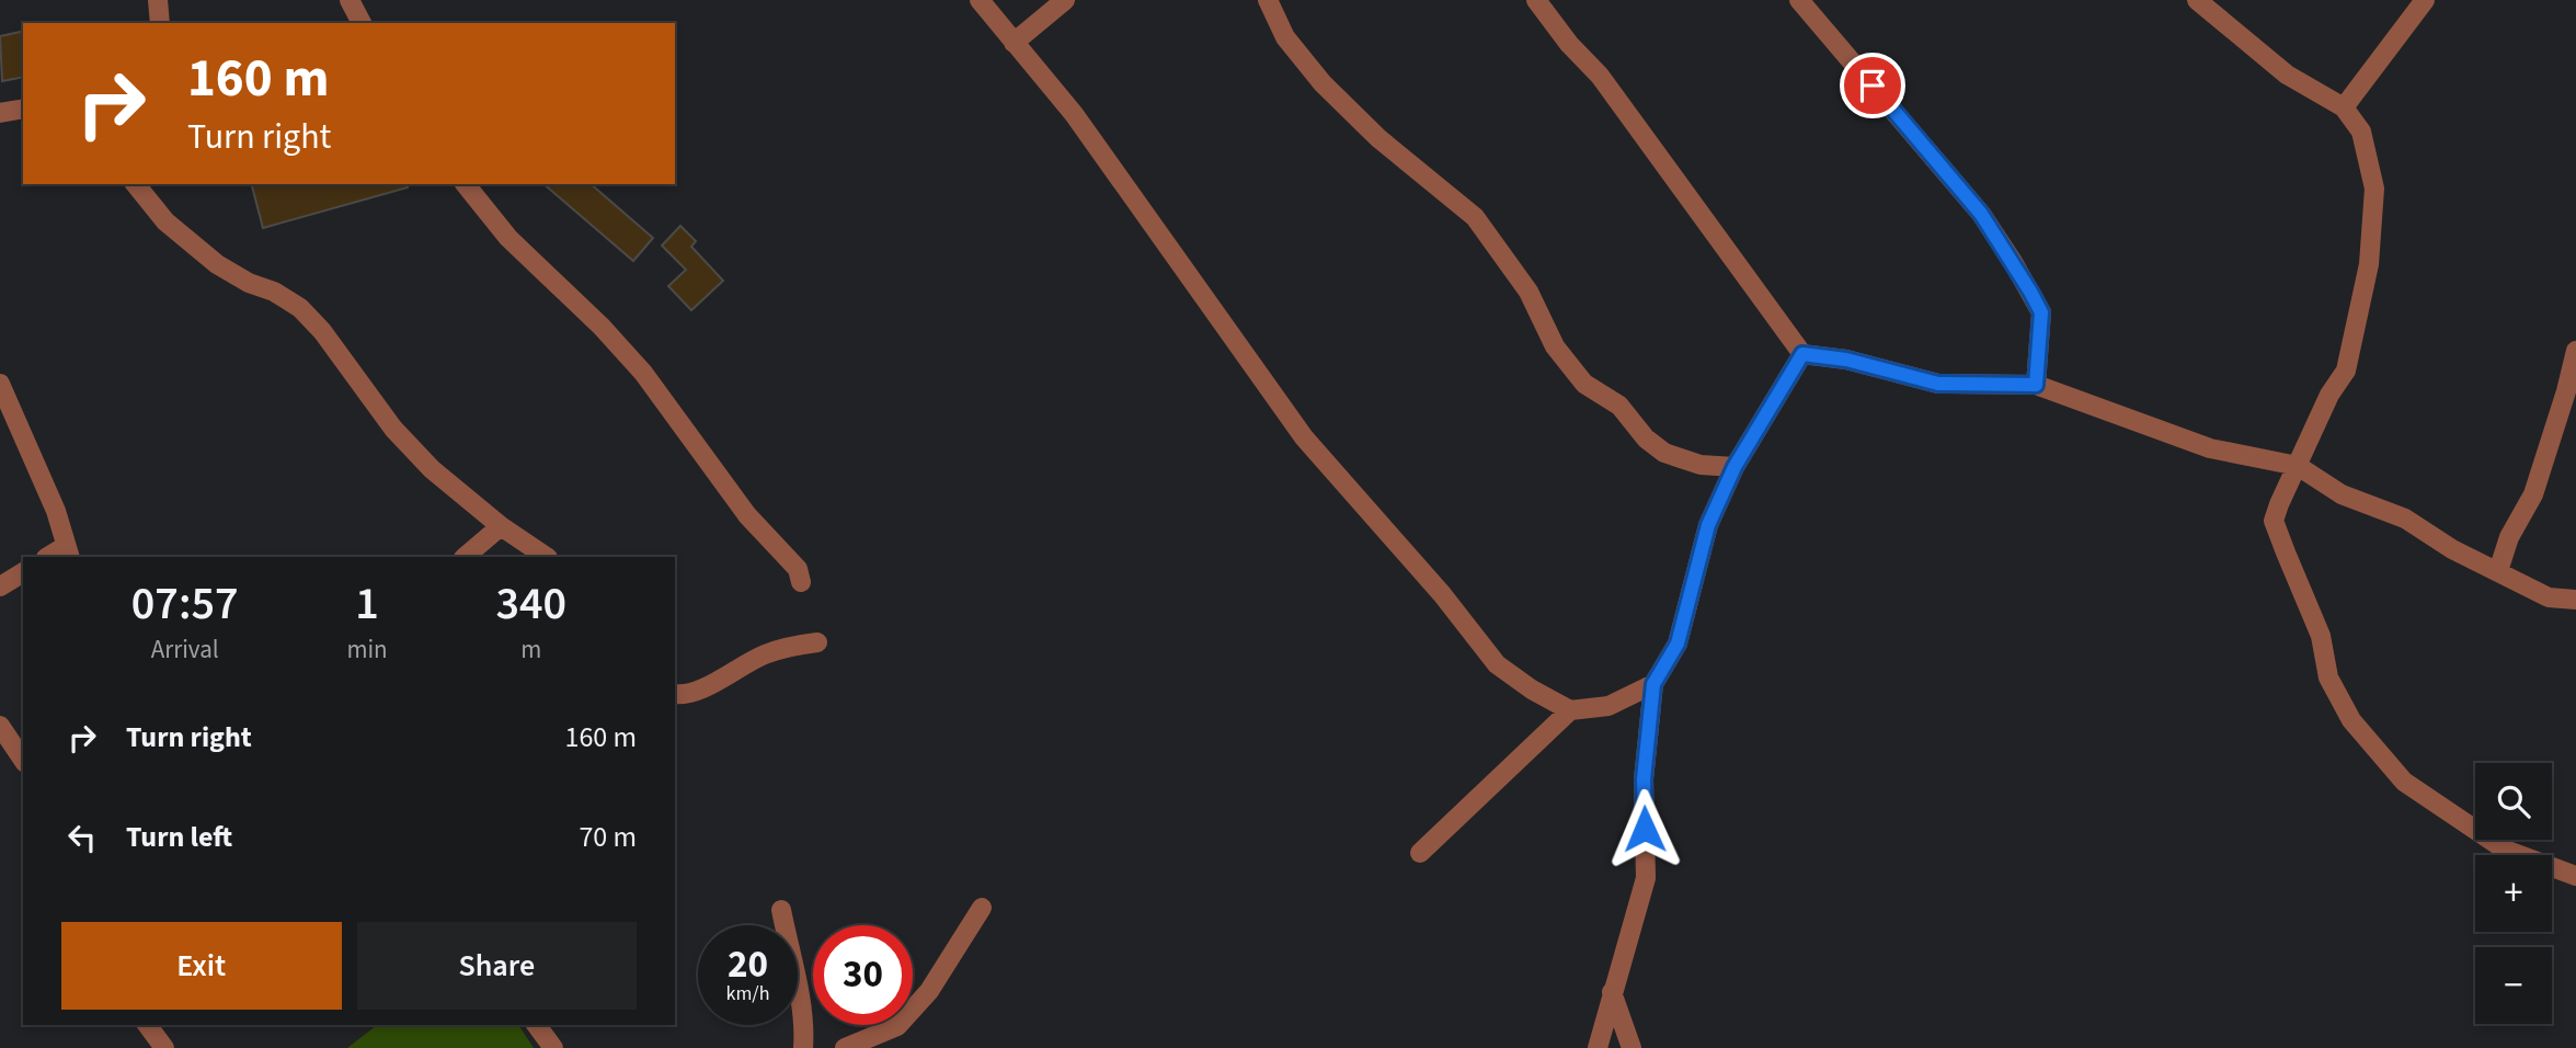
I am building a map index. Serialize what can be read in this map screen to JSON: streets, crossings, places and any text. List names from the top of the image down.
{
  "page": {
    "turn": ["160 m", "Turn right"],
    "eta": [
      "07:57",
      "Arrival",
      "1",
      "min",
      "340",
      "m"
    ],
    "list": [
      {
        "name": "Turn right",
        "value": "160 m"
      },
      {
        "name": "Turn left",
        "value": "70 m"
      }
    ],
    "map_buttons": ["+", "−"],
    "buttons": ["Exit", "Share"],
    "speed": "20 km/h",
    "limit": "30"
  }
}
